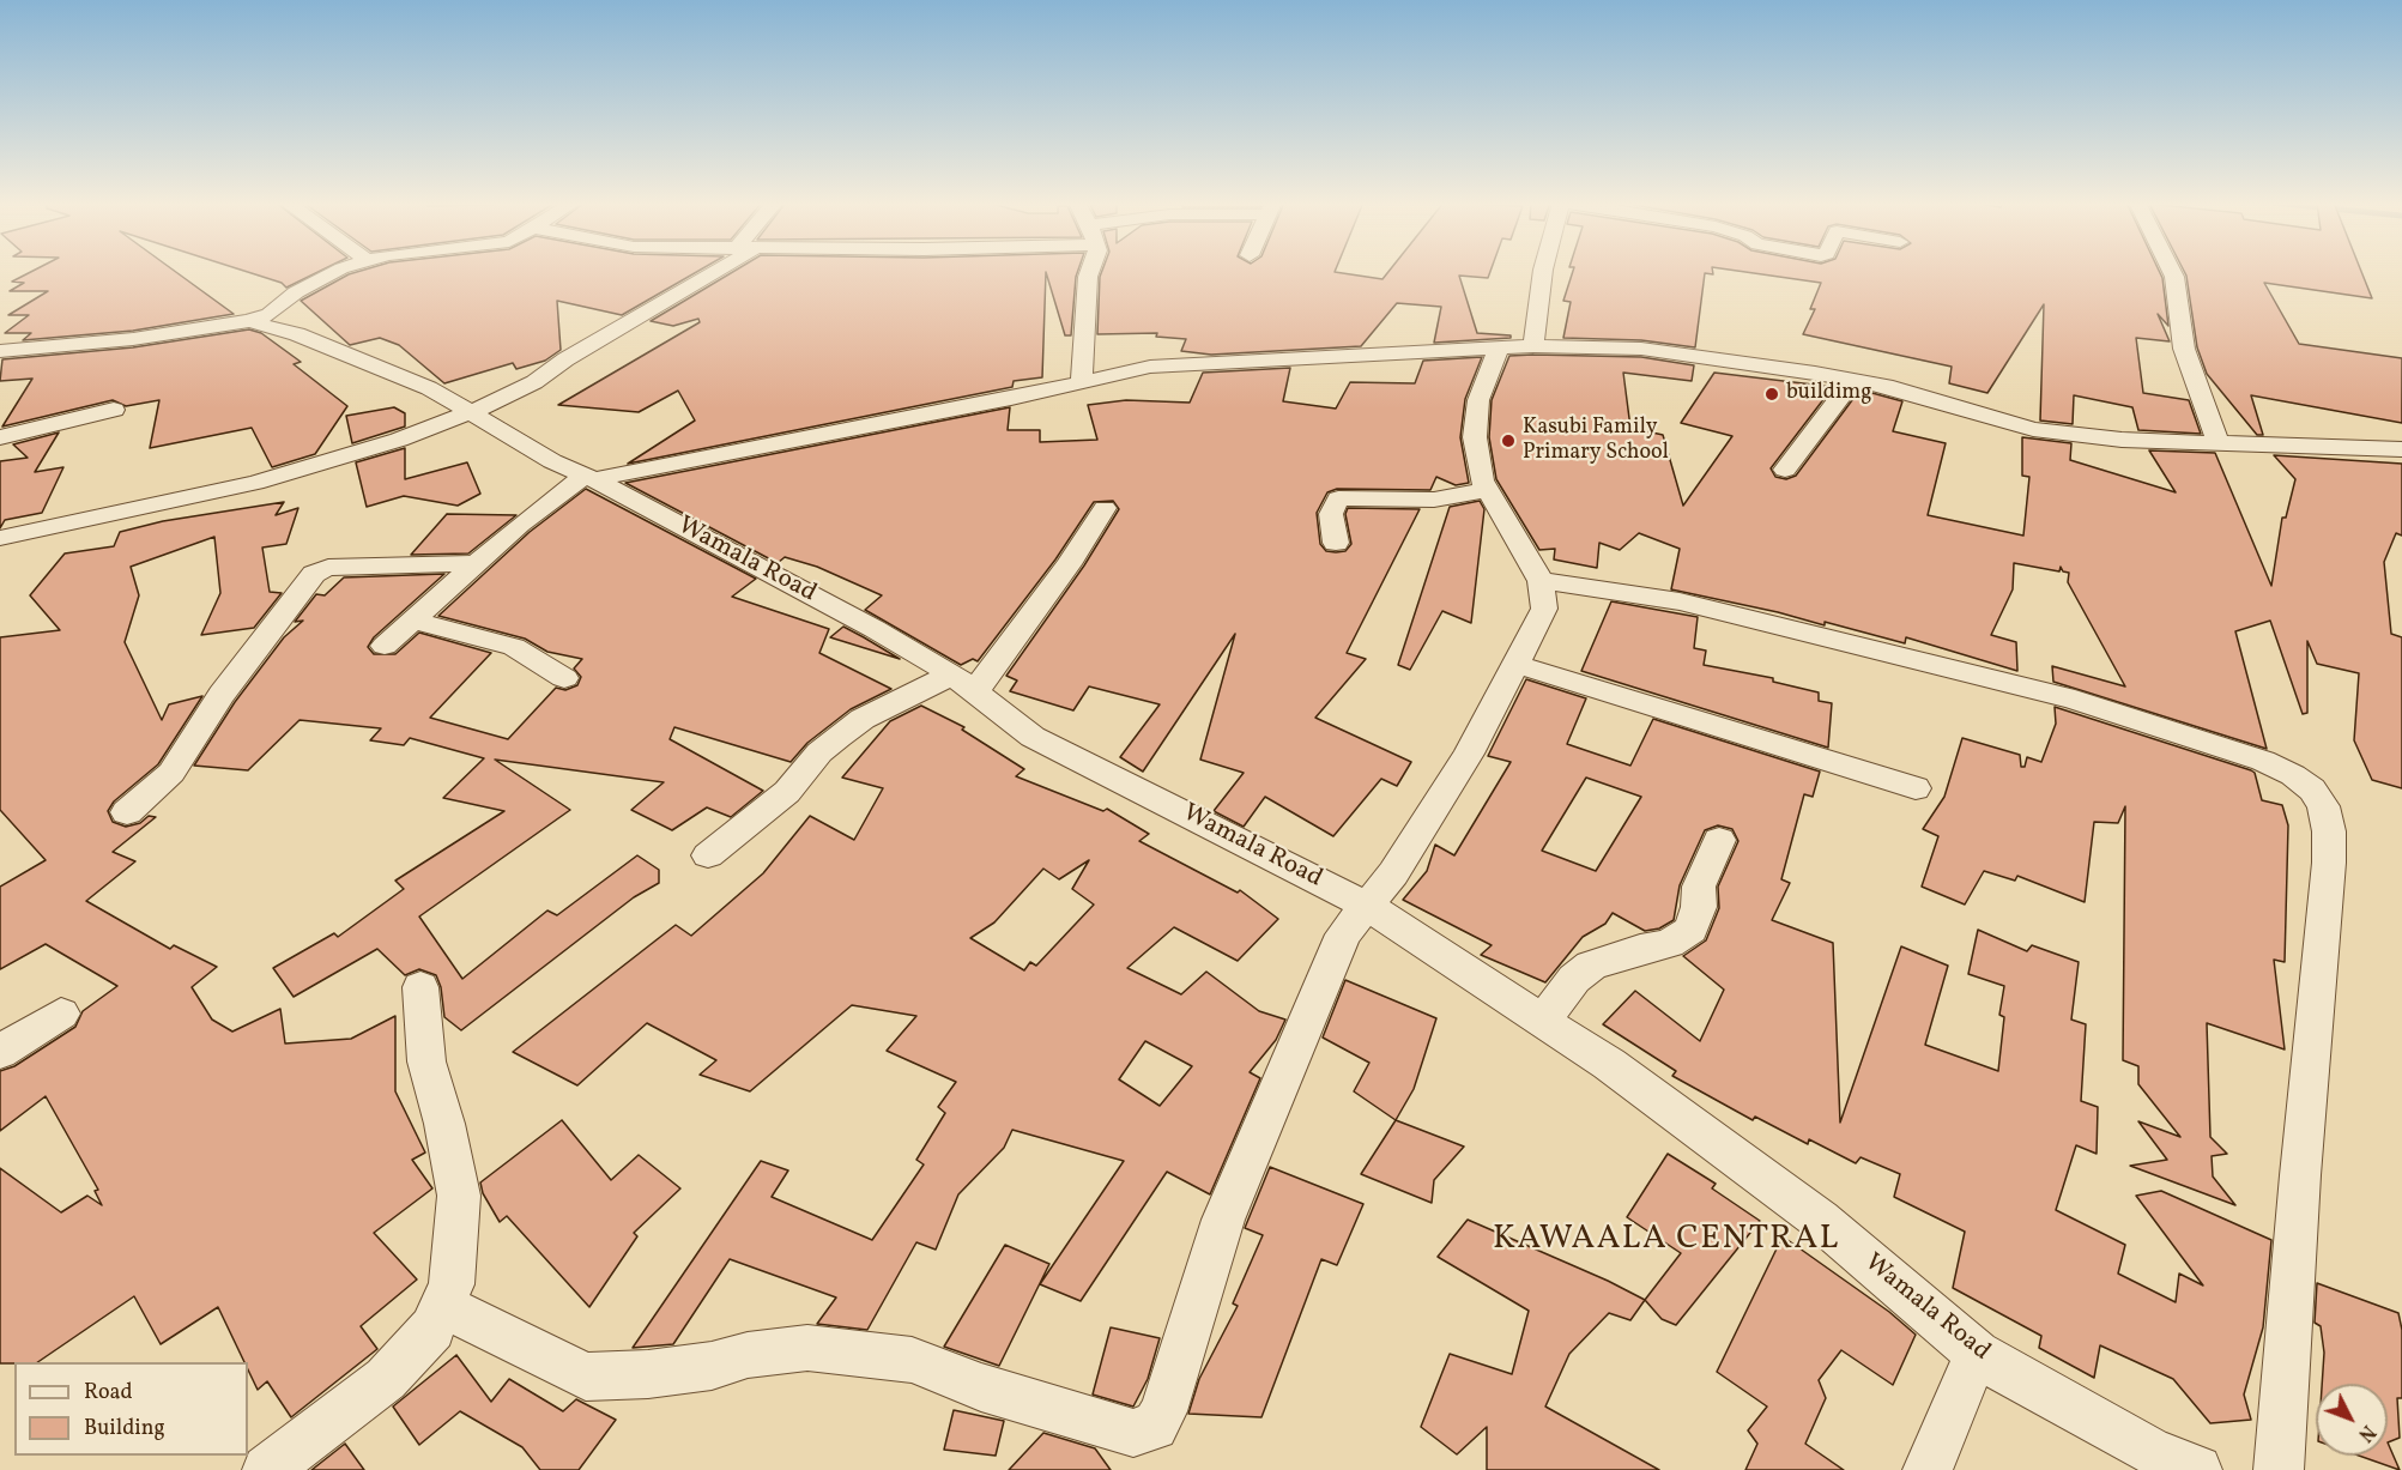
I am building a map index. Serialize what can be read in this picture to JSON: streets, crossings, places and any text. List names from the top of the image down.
{
  "streets": {
    "street": ["Wamala Road"]
  },
  "districts": ["KAWAALA CENTRAL"],
  "places": ["buildimg", "Kasubi Family Primary School"],
  "legend": ["Road", "Building"],
  "north": "bottom right"
}
